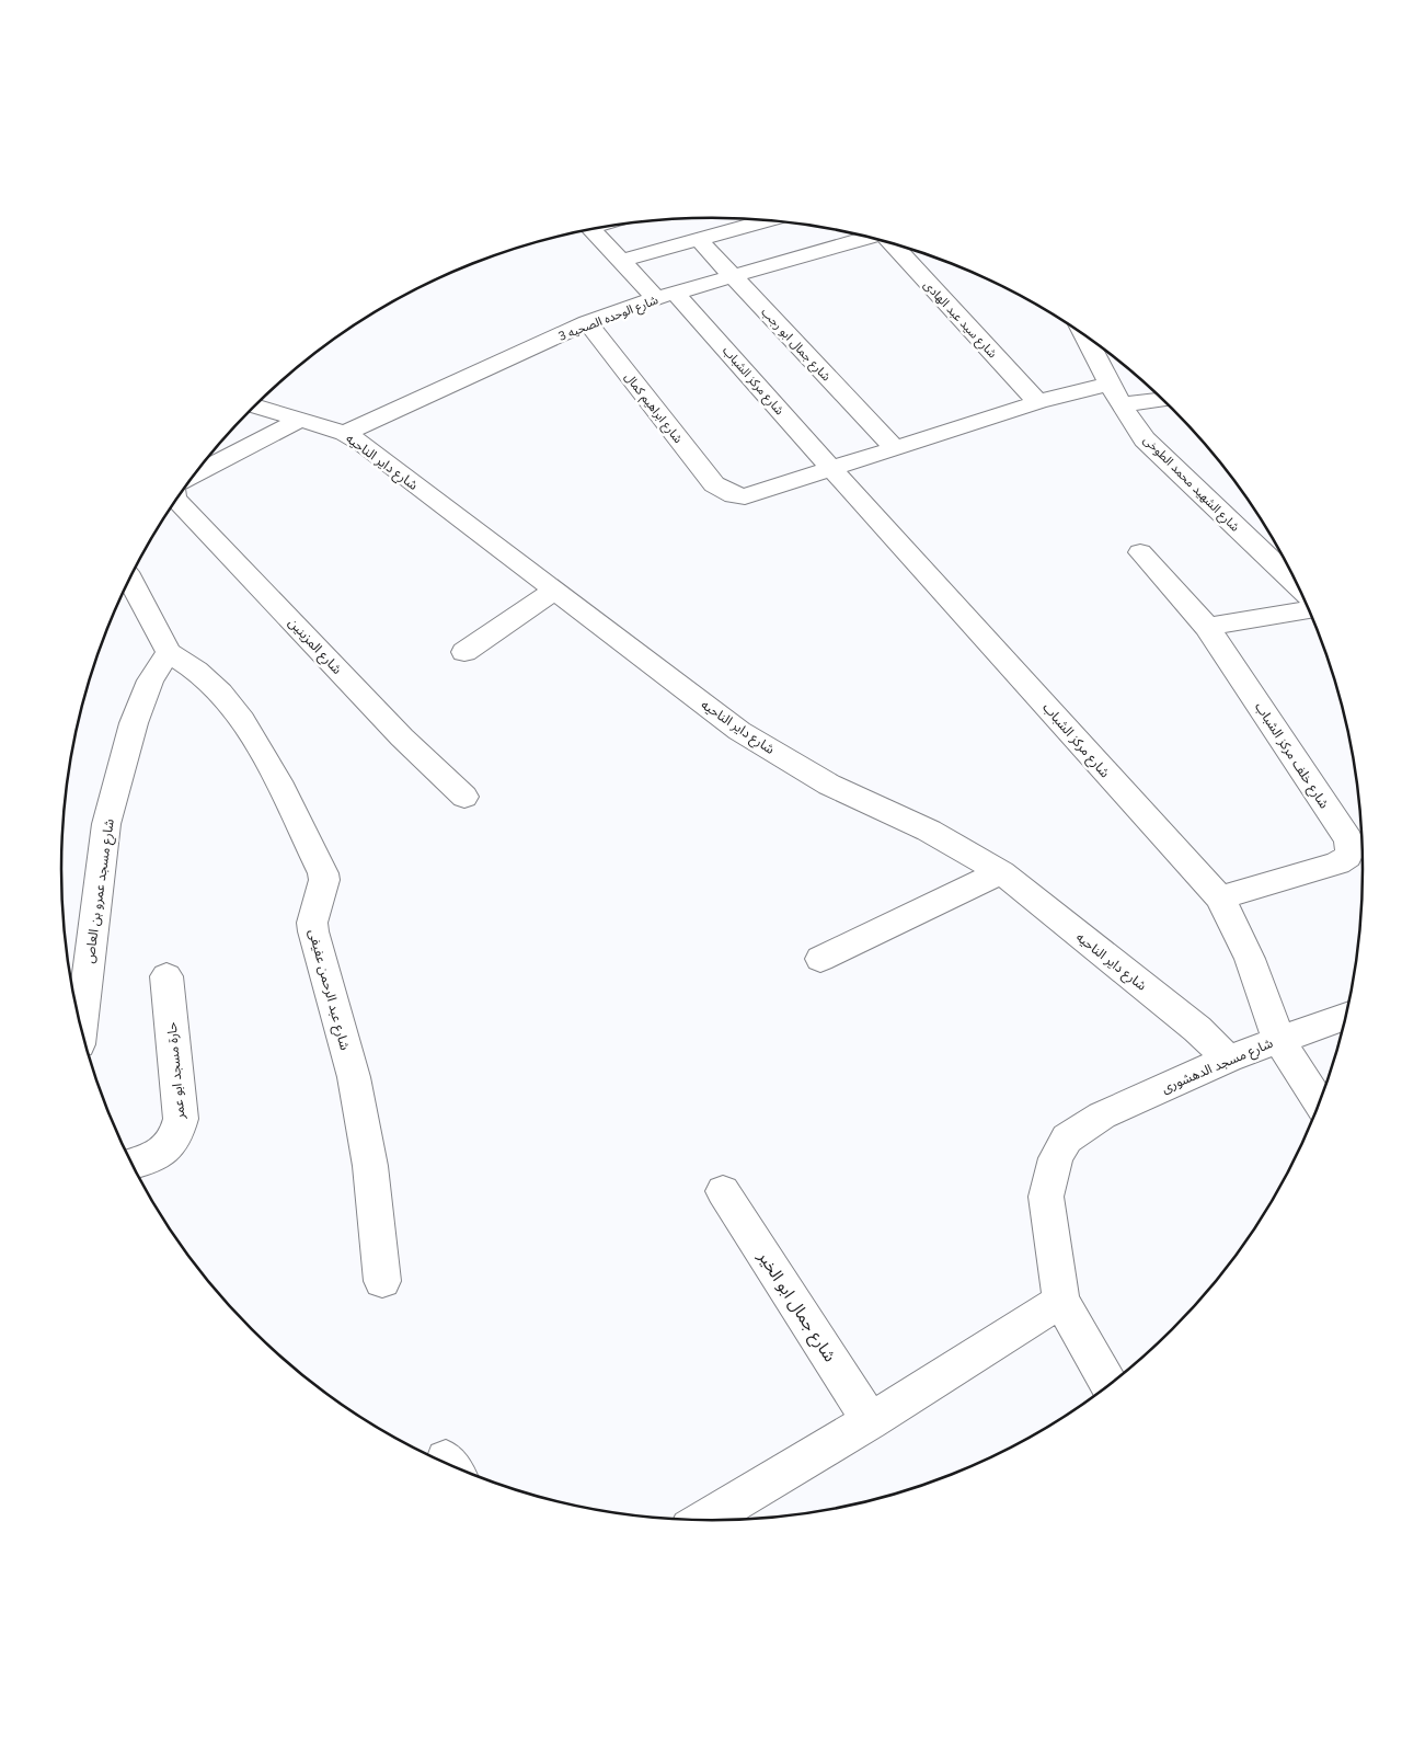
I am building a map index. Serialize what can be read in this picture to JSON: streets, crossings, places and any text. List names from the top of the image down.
{
  "streets": {
    "street": [
      "شارع الوحده الصحيه 3",
      "شارع سيد عبد الهادى",
      "شارع جمال ابو رجب",
      "شارع مركز الشباب",
      "شارع ابراهيم كمال",
      "شارع داير الناحيه",
      "شارع الشهيد محمد الطوخى",
      "شارع المزينين",
      "شارع خلف مركز الشباب",
      "شارع مسجد عمرو بن العاص",
      "شارع عبد الرحمن عفيفى",
      "شارع مسجد الدهشورى",
      "حارة مسجد ابو عمر",
      "شارع جمال ابو الخير"
    ]
  },
  "crossings": [
    ["شارع الوحده الصحيه 3", "شارع جمال ابو رجب"],
    ["شارع الوحده الصحيه 3", "شارع مركز الشباب"],
    ["شارع الوحده الصحيه 3", "شارع ابراهيم كمال"],
    ["شارع الوحده الصحيه 3", "شارع داير الناحيه"],
    ["شارع مركز الشباب", "شارع ابراهيم كمال"],
    ["شارع مركز الشباب", "شارع خلف مركز الشباب"],
    ["شارع مركز الشباب", "شارع مسجد الدهشورى"],
    ["شارع داير الناحيه", "شارع مسجد الدهشورى"],
    ["شارع مسجد عمرو بن العاص", "شارع عبد الرحمن عفيفى"]
  ]
}
